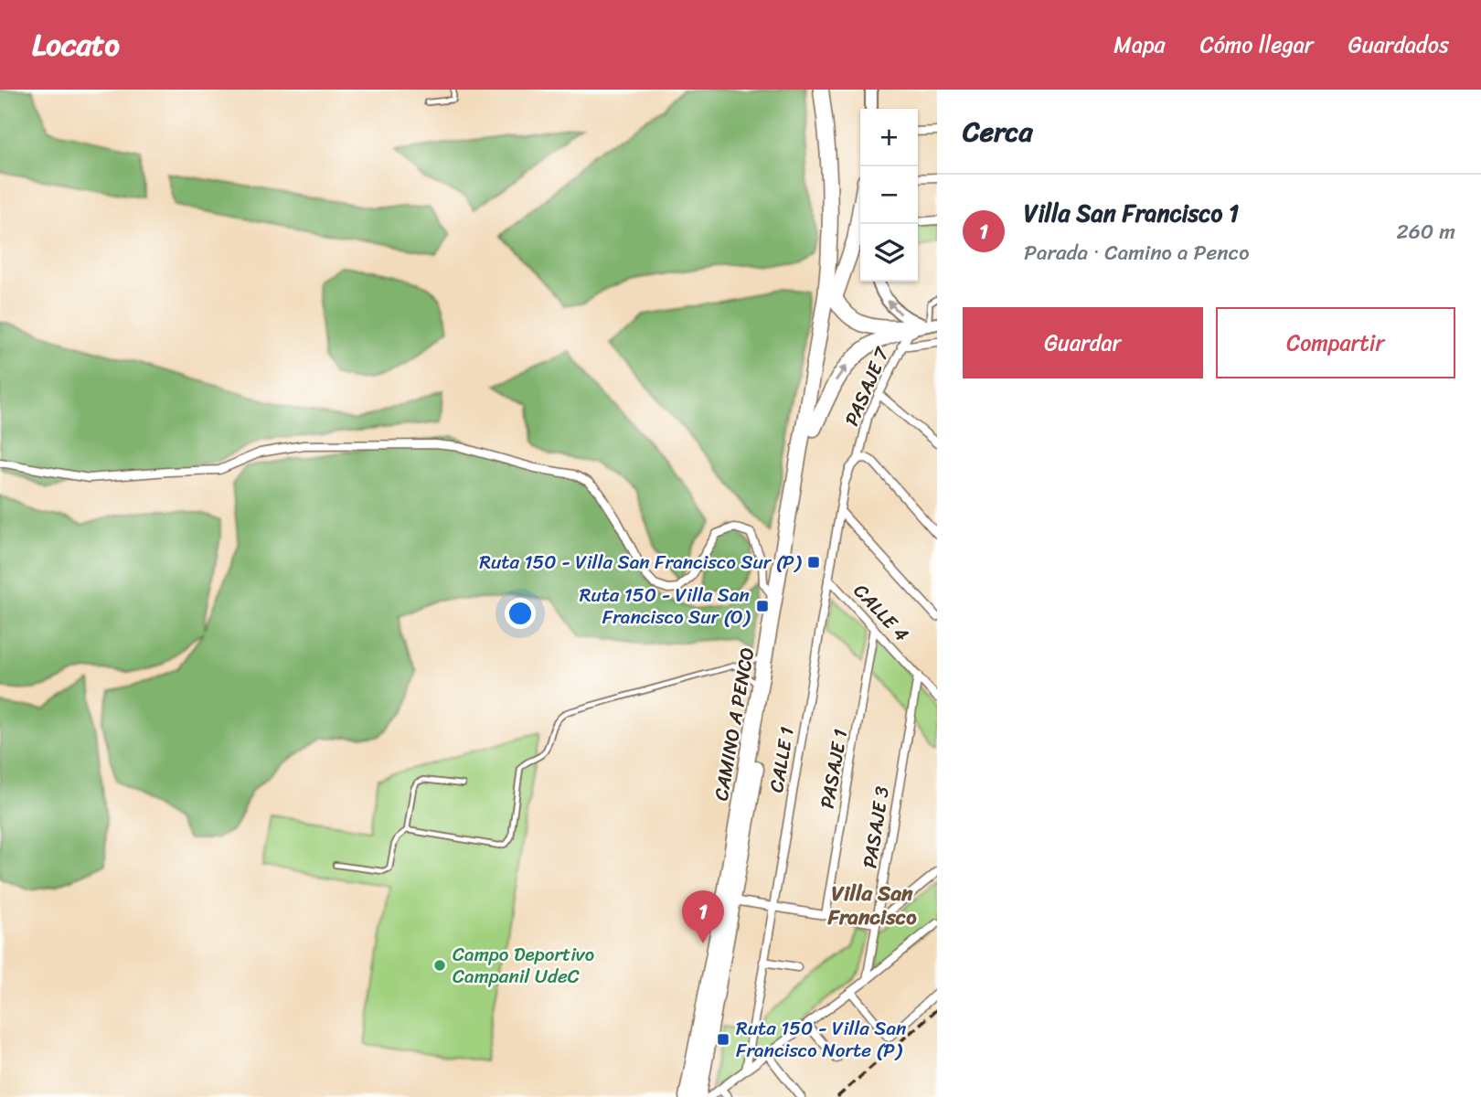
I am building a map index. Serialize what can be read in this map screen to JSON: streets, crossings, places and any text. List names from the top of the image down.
{
  "streets": {
    "highway": ["CAMINO A PENCO"],
    "street": [
      "PASAJE 7",
      "CALLE 4",
      "CALLE 1",
      "PASAJE 1",
      "PASAJE 3"
    ]
  },
  "crossings": [
    ["PASAJE 7", "CALLE 1"],
    ["CALLE 4", "CALLE 1"],
    ["CALLE 4", "PASAJE 1"],
    ["CALLE 4", "PASAJE 3"]
  ],
  "districts": ["Villa San Francisco"],
  "places": {
    "transit": ["Ruta 150 - Villa San Francisco Sur (P)", "Ruta 150 - Villa San Francisco Sur (O)", "Ruta 150 - Villa San Francisco Norte (P)"],
    "other": ["Campo Deportivo Campanil UdeC"]
  },
  "page": {
    "header": "Locato",
    "nav": ["Mapa", "Cómo llegar", "Guardados"],
    "heading": "Cerca",
    "map_buttons": ["+", "−"],
    "list": [
      {
        "mark": "1",
        "name": "Villa San Francisco 1",
        "note": "Parada · Camino a Penco",
        "value": "260 m"
      }
    ],
    "buttons": ["Guardar", "Compartir"],
    "pins": "1"
  }
}
